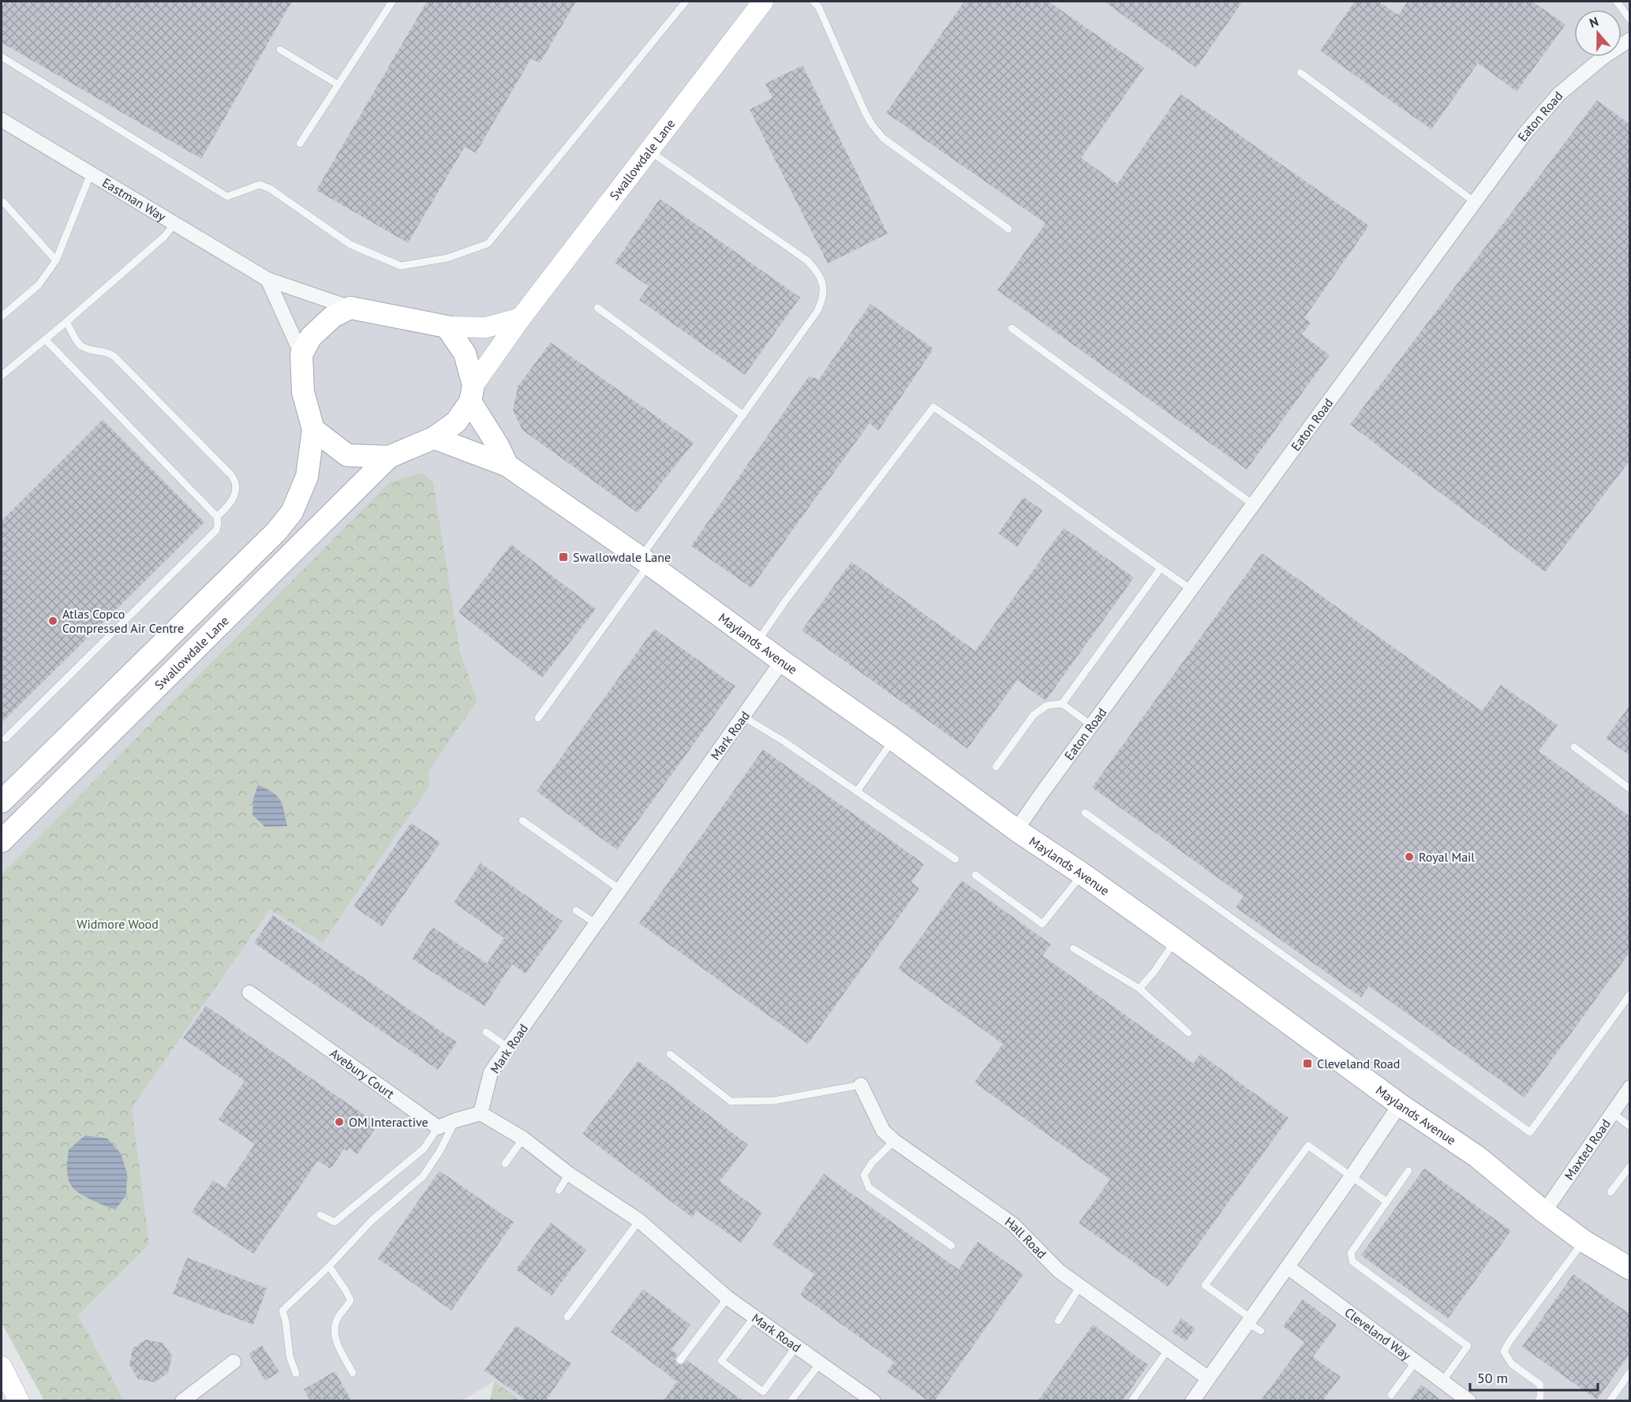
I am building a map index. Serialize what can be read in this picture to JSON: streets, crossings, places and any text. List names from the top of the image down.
{
  "streets": {
    "main road": ["Swallowdale Lane", "Maylands Avenue"],
    "street": [
      "Eaton Road",
      "Eastman Way",
      "Mark Road",
      "Avebury Court",
      "Maxted Road",
      "Hall Road",
      "Cleveland Way"
    ]
  },
  "crossings": [
    ["Eaton Road", "Maylands Avenue"],
    ["Swallowdale Lane", "Eastman Way"],
    ["Swallowdale Lane", "Maylands Avenue"],
    ["Eastman Way", "Maylands Avenue"],
    ["Maylands Avenue", "Mark Road"],
    ["Maylands Avenue", "Maxted Road"]
  ],
  "parks": ["Widmore Wood"],
  "places": {
    "transit": ["Swallowdale Lane", "Cleveland Road"],
    "other": ["Atlas Copco Compressed Air Centre", "Royal Mail", "OM Interactive"]
  },
  "scale_bar": "50 m",
  "north": "top"
}
